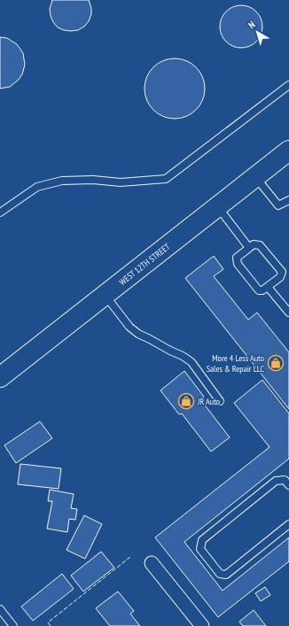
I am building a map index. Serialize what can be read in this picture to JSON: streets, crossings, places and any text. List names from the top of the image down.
{
  "streets": {
    "main road": ["WEST 12TH STREET"]
  },
  "places": {
    "shop": ["More 4 Less Auto Sales & Repair LLC", "JR Auto"]
  },
  "north": "top left"
}
